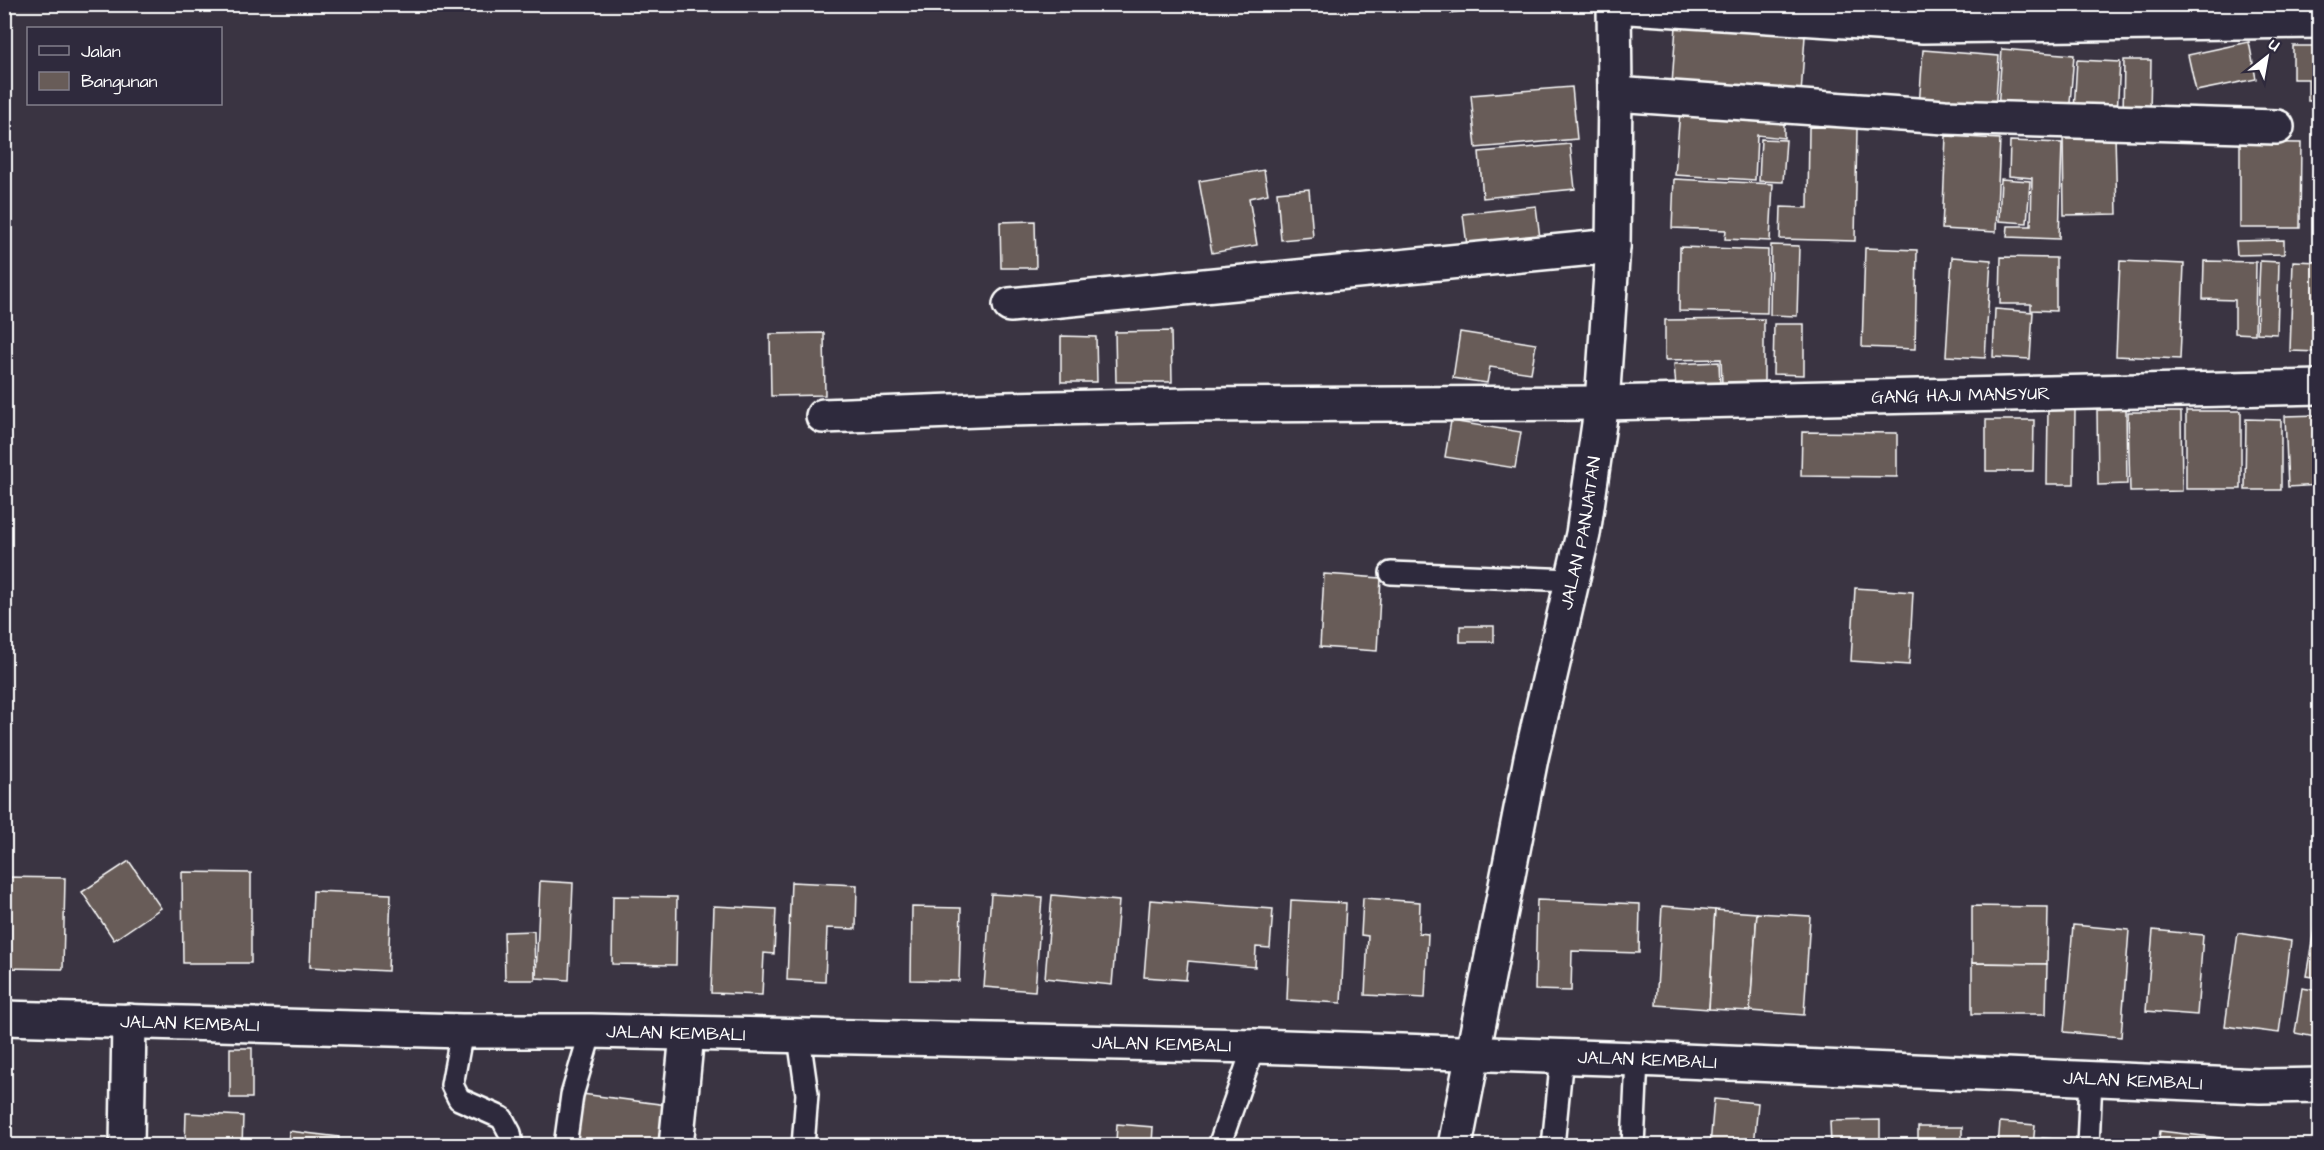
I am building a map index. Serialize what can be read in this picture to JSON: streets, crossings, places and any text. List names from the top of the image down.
{
  "streets": {
    "street": ["GANG HAJI MANSYUR", "JALAN PANJAITAN", "JALAN KEMBALI"]
  },
  "crossings": [
    ["GANG HAJI MANSYUR", "JALAN PANJAITAN"],
    ["JALAN PANJAITAN", "JALAN KEMBALI"]
  ],
  "legend": ["Jalan", "Bangunan"],
  "north": "top right"
}
